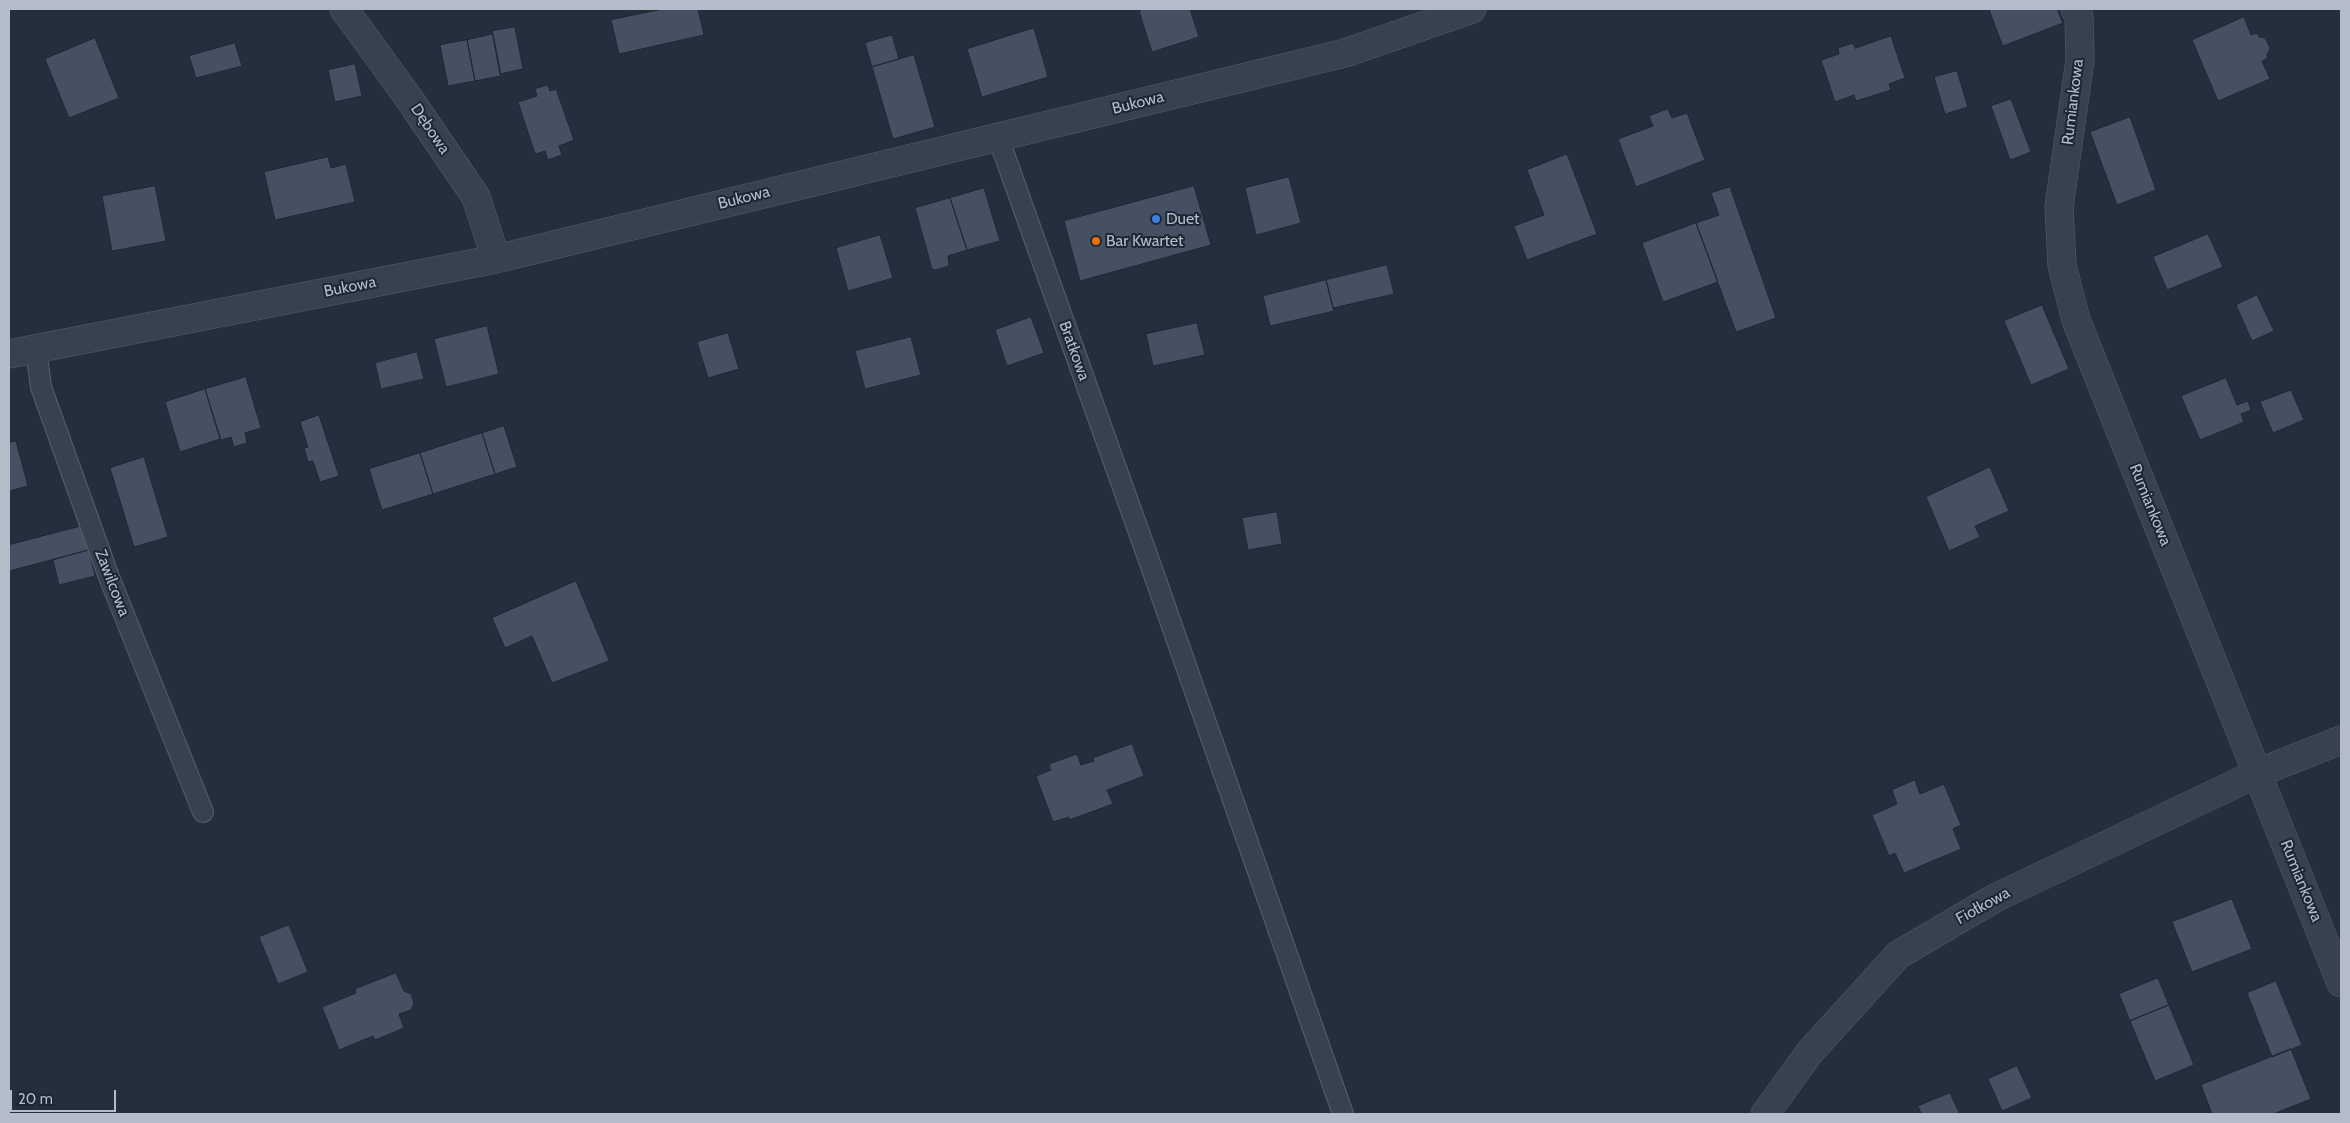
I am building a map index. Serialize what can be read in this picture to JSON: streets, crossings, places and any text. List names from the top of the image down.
{
  "streets": {
    "street": [
      "Rumiankowa",
      "Bukowa",
      "Dębowa",
      "Fiołkowa"
    ],
    "lane": ["Bratkowa", "Zawilcowa"]
  },
  "crossings": [
    ["Rumiankowa", "Fiołkowa"],
    ["Bukowa", "Dębowa"],
    ["Bukowa", "Bratkowa"],
    ["Bukowa", "Zawilcowa"]
  ],
  "places": ["Duet", "Bar Kwartet"],
  "scale_bar": "20 m"
}
